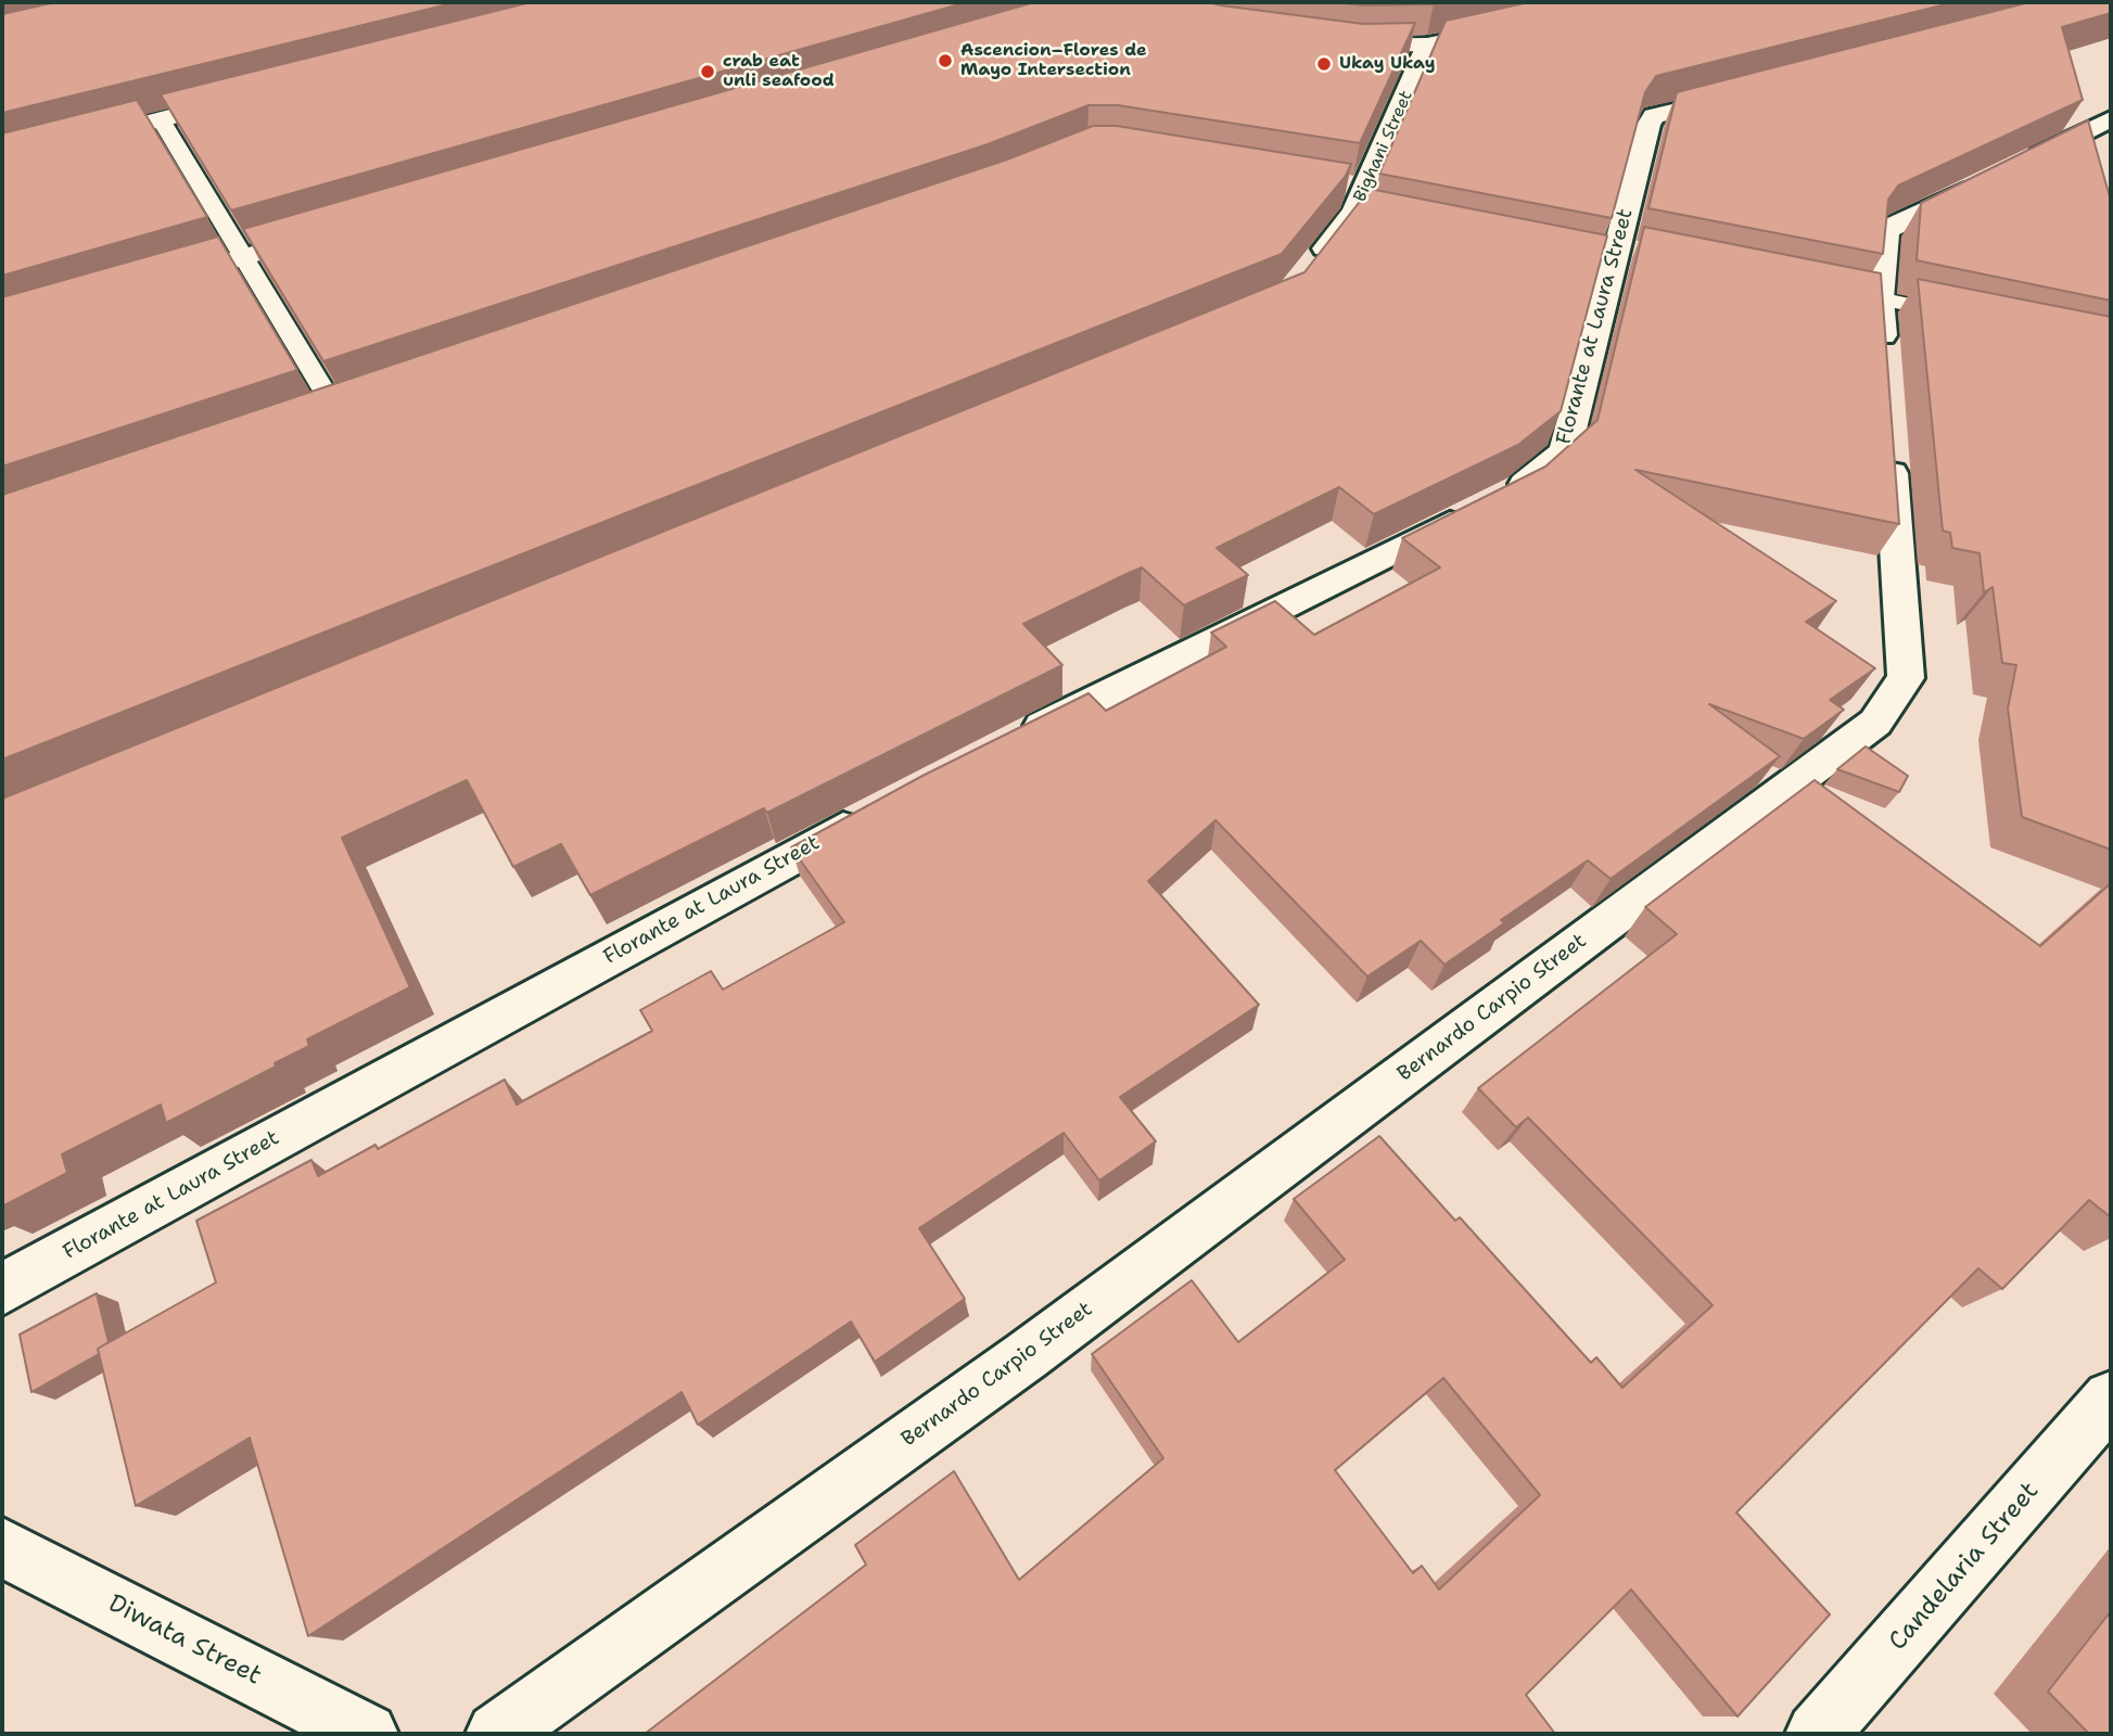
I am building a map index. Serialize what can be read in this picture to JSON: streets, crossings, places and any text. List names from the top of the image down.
{
  "streets": {
    "street": [
      "Bighani Street",
      "Florante at Laura Street",
      "Bernardo Carpio Street",
      "Candelaria Street",
      "Diwata Street"
    ]
  },
  "places": ["Ascencion–Flores de Mayo Intersection", "Ukay Ukay", "crab eat unli seafood"]
}
